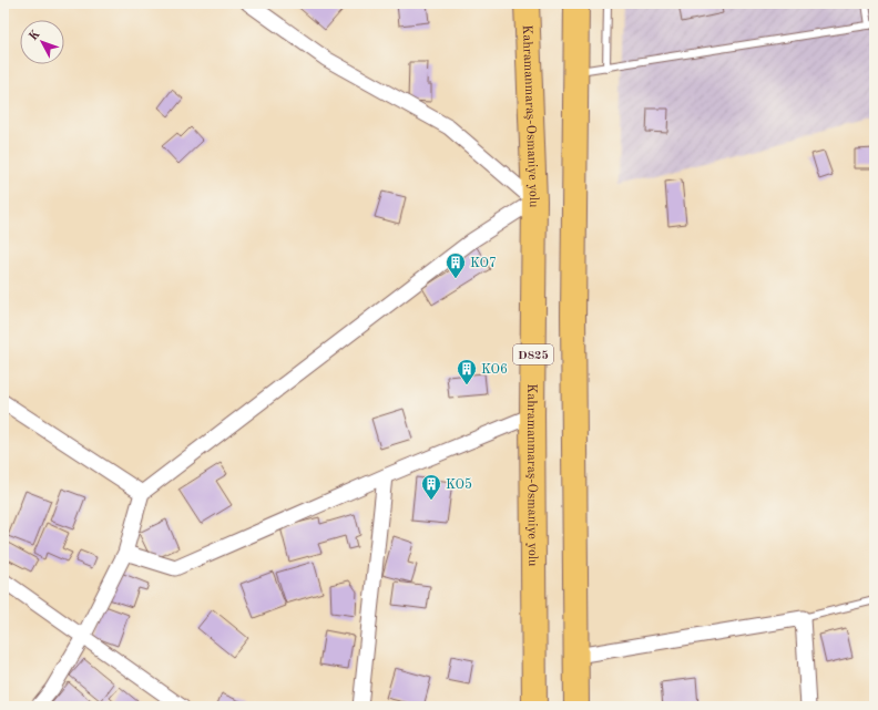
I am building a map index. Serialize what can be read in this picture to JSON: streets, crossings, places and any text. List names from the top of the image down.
{
  "streets": {
    "highway": ["Kahramanmaraş-Osmaniye yolu", "D825"]
  },
  "places": {
    "building": ["KO7", "KO6", "KO5"]
  },
  "north": "top left"
}
